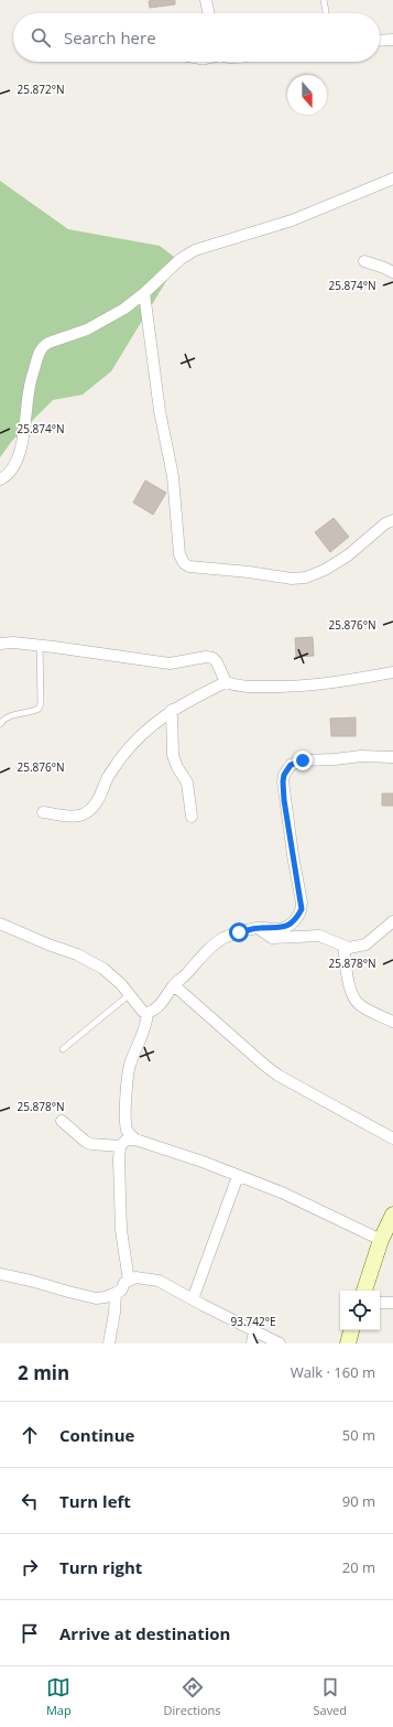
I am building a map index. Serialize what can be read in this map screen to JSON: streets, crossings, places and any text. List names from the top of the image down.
{
  "north": "bottom",
  "page": {
    "search": "Search here",
    "heading": ["2 min", "Walk · 160 m"],
    "list": [
      ["Continue", "50 m"],
      ["Turn left", "90 m"],
      ["Turn right", "20 m"],
      "Arrive at destination"
    ],
    "nav": ["Map", "Directions", "Saved"]
  },
  "coordinates": [
    "25.872°N",
    "25.874°N",
    "25.876°N",
    "25.878°N",
    "93.742°E"
  ]
}
